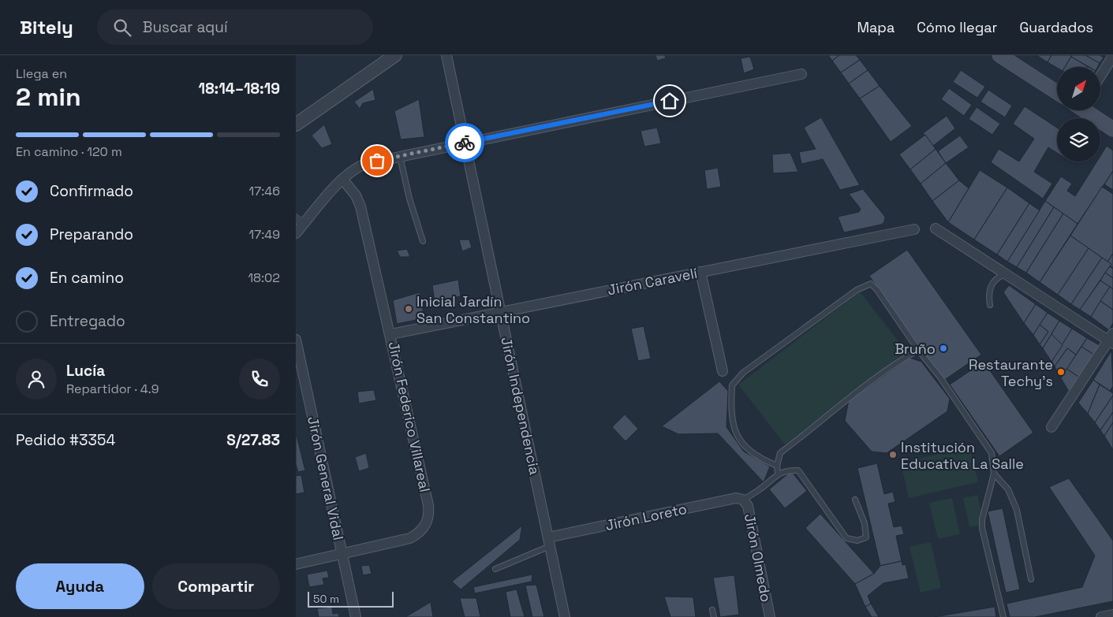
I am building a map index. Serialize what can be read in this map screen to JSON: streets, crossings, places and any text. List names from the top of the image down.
{
  "streets": {
    "street": [
      "Jirón Caravelí",
      "Jirón Independencia",
      "Jirón Federico Villareal",
      "Jirón General Vidal",
      "Jirón Loreto",
      "Jirón Olmedo"
    ]
  },
  "crossings": [
    ["Jirón Caravelí", "Jirón Independencia"],
    ["Jirón Caravelí", "Jirón Federico Villareal"],
    ["Jirón Independencia", "Jirón Loreto"],
    ["Jirón Federico Villareal", "Jirón General Vidal"],
    ["Jirón Loreto", "Jirón Olmedo"]
  ],
  "places": [
    "Inicial Jardín San Constantino",
    "Bruño",
    "Restaurante Techy's",
    "Institución Educativa La Salle"
  ],
  "scale_bar": "50 m",
  "north": "top right",
  "page": {
    "header": "Bitely",
    "search": "Buscar aquí",
    "nav": ["Mapa", "Cómo llegar", "Guardados"],
    "heading": ["2 min", "Llega en", "18:14–18:19"],
    "panel": [
      "Lucía",
      "Repartidor · 4.9",
      "Pedido #3354",
      "S/27.83"
    ],
    "bar": "En camino · 120 m",
    "list": [
      ["Confirmado", "17:46"],
      ["Preparando", "17:49"],
      ["En camino", "18:02"],
      "Entregado"
    ],
    "buttons": ["Ayuda", "Compartir"],
    "scale": "50 m"
  }
}
